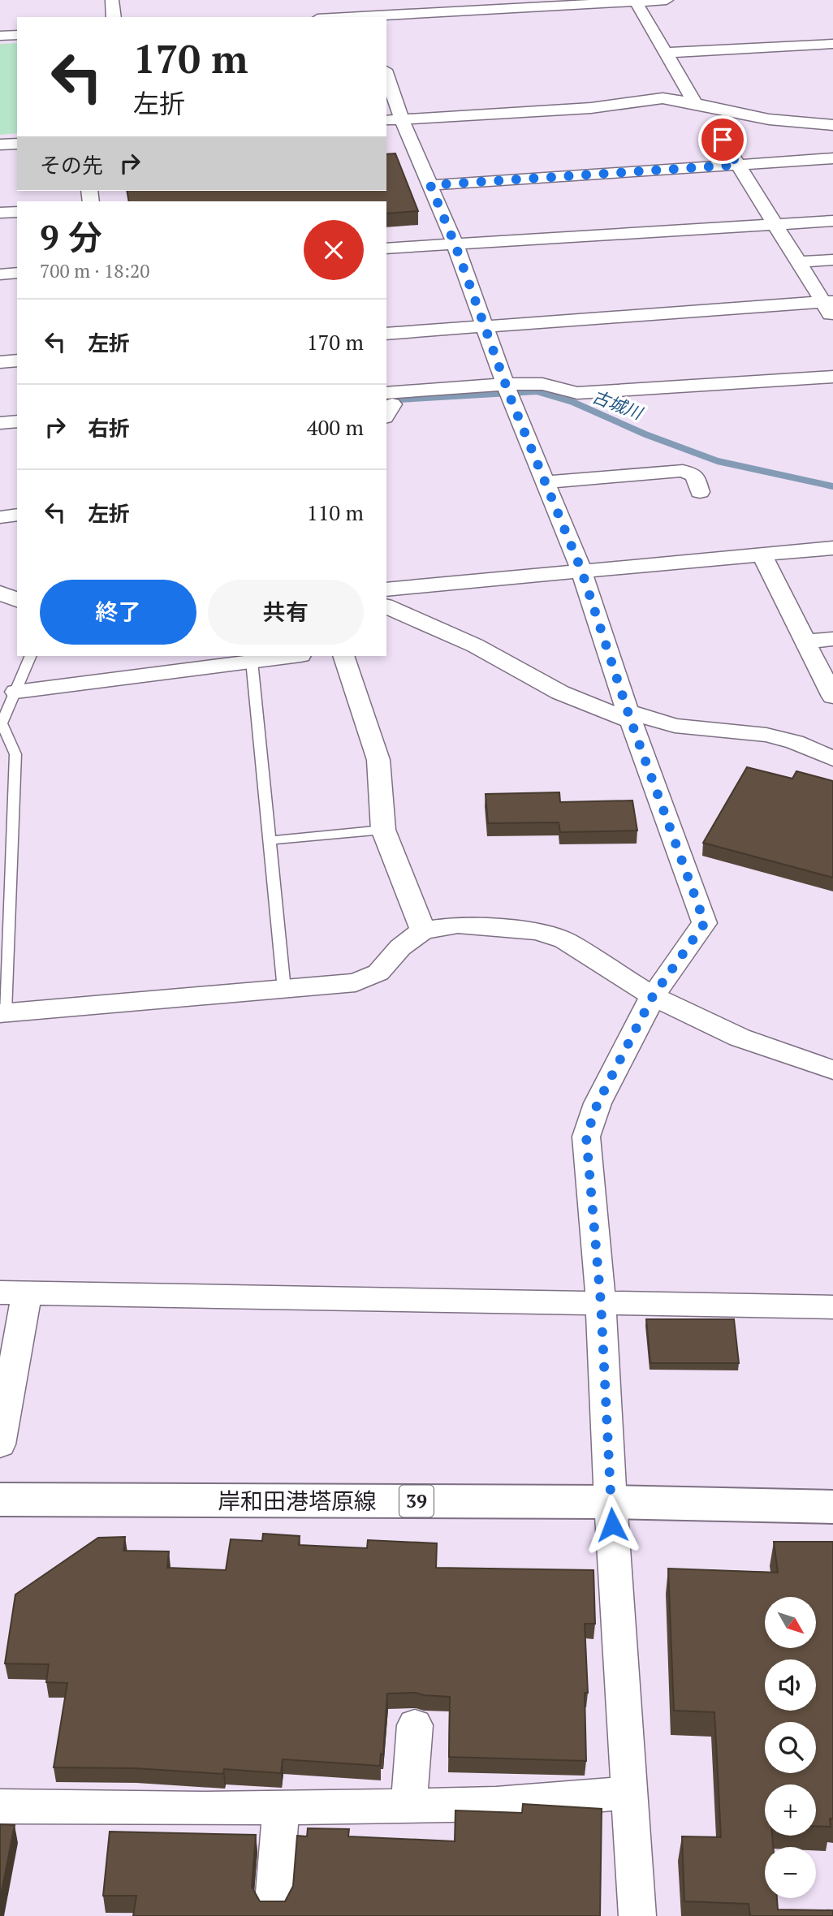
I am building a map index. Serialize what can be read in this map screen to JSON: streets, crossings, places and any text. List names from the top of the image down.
{
  "streets": {
    "main road": ["岸和田港塔原線", "39"]
  },
  "water": ["古城川"],
  "north": "bottom right",
  "page": {
    "turn": ["170 m", "左折"],
    "then": "その先",
    "heading": ["9 分", "700 m · 18:20"],
    "list": [
      {
        "name": "左折",
        "value": "170 m"
      },
      {
        "name": "右折",
        "value": "400 m"
      },
      {
        "name": "左折",
        "value": "110 m"
      }
    ],
    "buttons": ["終了", "共有"],
    "map_buttons": ["+", "−"]
  }
}
